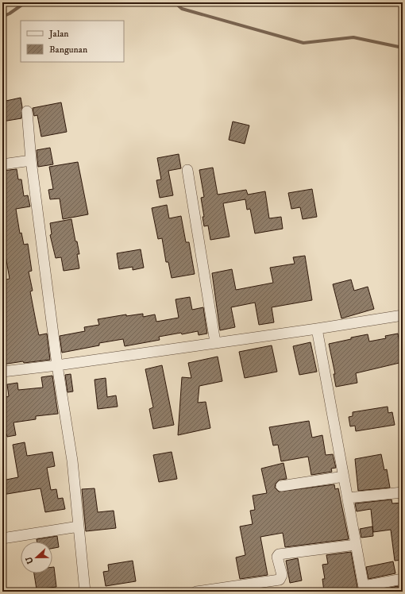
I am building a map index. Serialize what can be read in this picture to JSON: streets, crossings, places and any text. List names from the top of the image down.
{
  "legend": ["Jalan", "Bangunan"],
  "north": "left"
}
